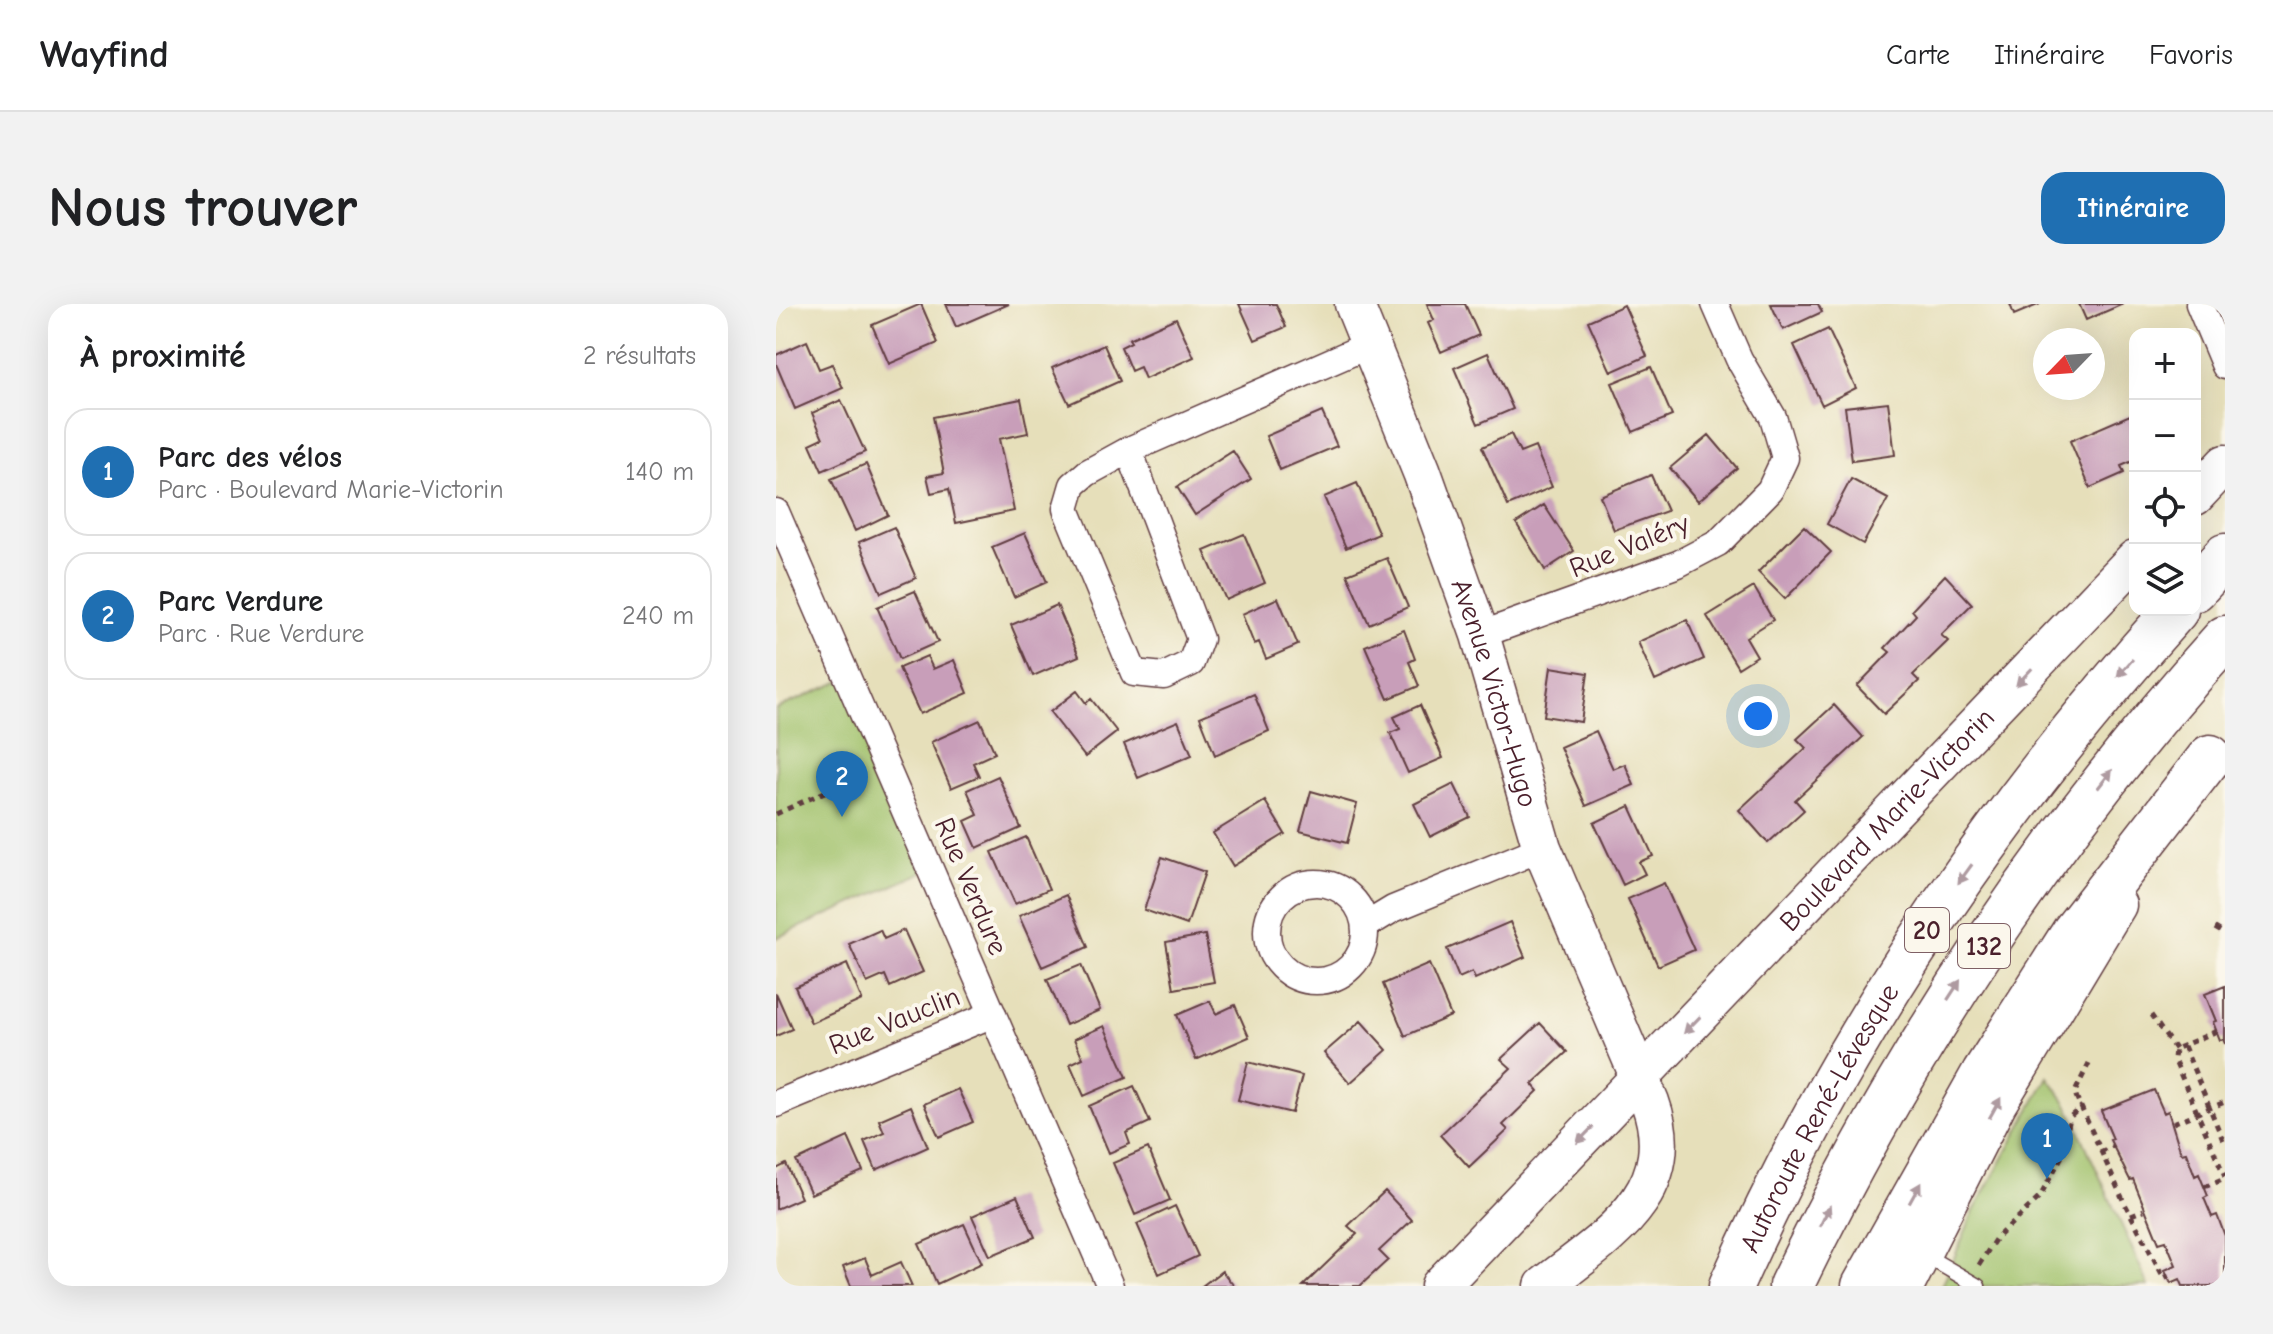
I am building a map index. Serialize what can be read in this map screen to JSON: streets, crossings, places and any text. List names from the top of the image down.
{
  "streets": {
    "highway": ["20", "132", "Autoroute René-Lévesque"],
    "street": [
      "Rue Valéry",
      "Avenue Victor-Hugo",
      "Boulevard Marie-Victorin",
      "Rue Verdure",
      "Rue Vauclin"
    ]
  },
  "crossings": [
    ["Rue Valéry", "Avenue Victor-Hugo"],
    ["Avenue Victor-Hugo", "Boulevard Marie-Victorin"],
    ["Rue Verdure", "Rue Vauclin"]
  ],
  "north": "bottom left",
  "page": {
    "header": "Wayfind",
    "nav": ["Carte", "Itinéraire", "Favoris"],
    "buttons": "Itinéraire",
    "title": "Nous trouver",
    "heading": ["À proximité", "2 résultats"],
    "map_buttons": ["+", "−"],
    "list": [
      {
        "mark": "1",
        "name": "Parc des vélos",
        "note": "Parc · Boulevard Marie-Victorin",
        "value": "140 m"
      },
      {
        "mark": "2",
        "name": "Parc Verdure",
        "note": "Parc · Rue Verdure",
        "value": "240 m"
      }
    ],
    "pins": ["2", "1"]
  }
}
